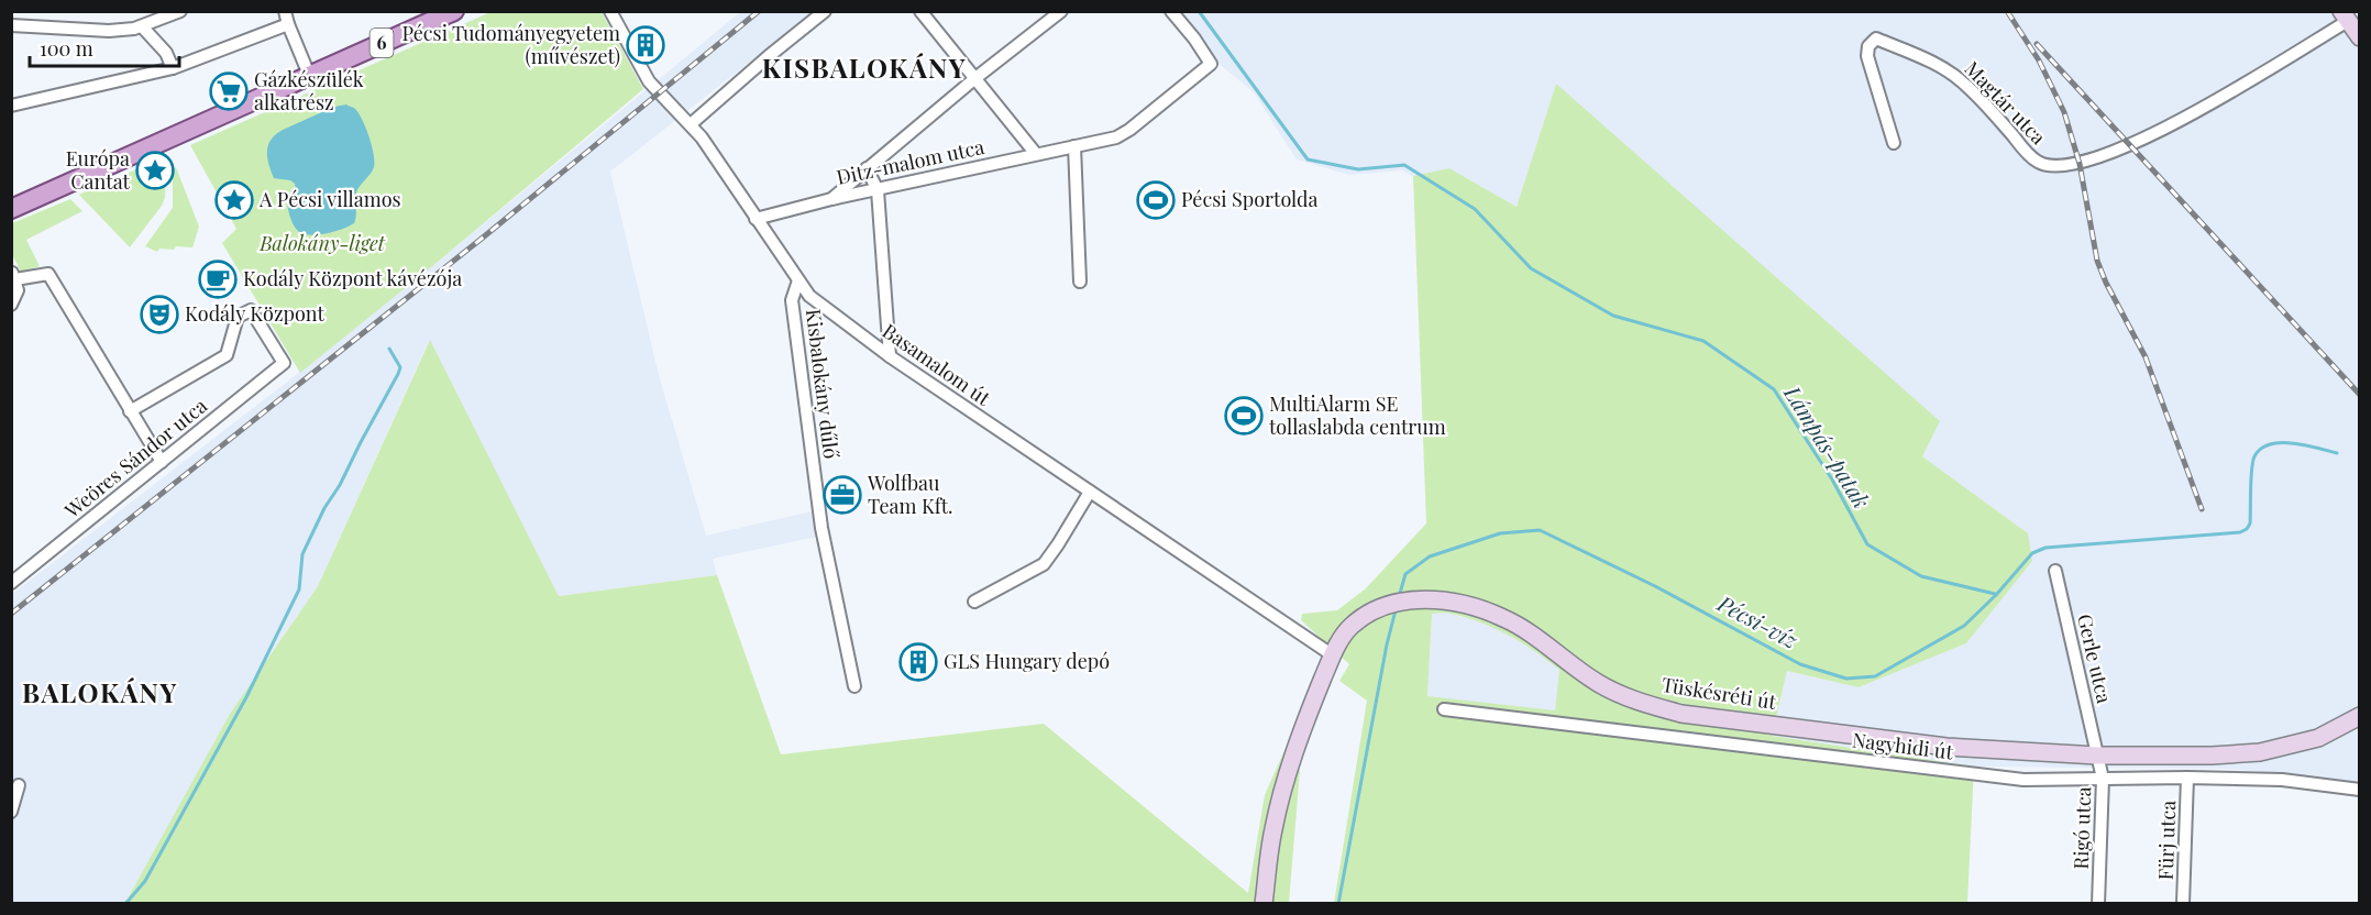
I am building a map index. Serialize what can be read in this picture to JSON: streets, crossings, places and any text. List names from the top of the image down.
{
  "streets": {
    "main road": ["6"],
    "street": [
      "Magtár utca",
      "Ditz-malom utca",
      "Basamalom út",
      "Kisbalokány dűlő",
      "Weöres Sándor utca",
      "Gerle utca",
      "Tüskésréti út",
      "Nagyhidi út",
      "Rigó utca",
      "Fürj utca"
    ]
  },
  "crossings": [
    ["Ditz-malom utca", "Basamalom út"],
    ["Basamalom út", "Kisbalokány dűlő"],
    ["Basamalom út", "Tüskésréti út"],
    ["Gerle utca", "Tüskésréti út"],
    ["Gerle utca", "Rigó utca"],
    ["Tüskésréti út", "Rigó utca"],
    ["Nagyhidi út", "Rigó utca"],
    ["Nagyhidi út", "Fürj utca"]
  ],
  "districts": ["KISBALOKÁNY", "BALOKÁNY"],
  "water": ["Lámpás-patak", "Pécsi-víz"],
  "parks": ["Balokány-liget"],
  "places": {
    "building": ["Pécsi Tudományegyetem (művészet)", "GLS Hungary depó"],
    "supermarket": ["Gázkészülék alkatrész"],
    "place": ["Európa Cantat", "A Pécsi villamos"],
    "sports": ["Pécsi Sportolda", "MultiAlarm SE tollaslabda centrum"],
    "cafe": ["Kodály Központ kávézója"],
    "theatre": ["Kodály Központ"],
    "office": ["Wolfbau Team Kft."]
  },
  "scale_bar": "100 m"
}
